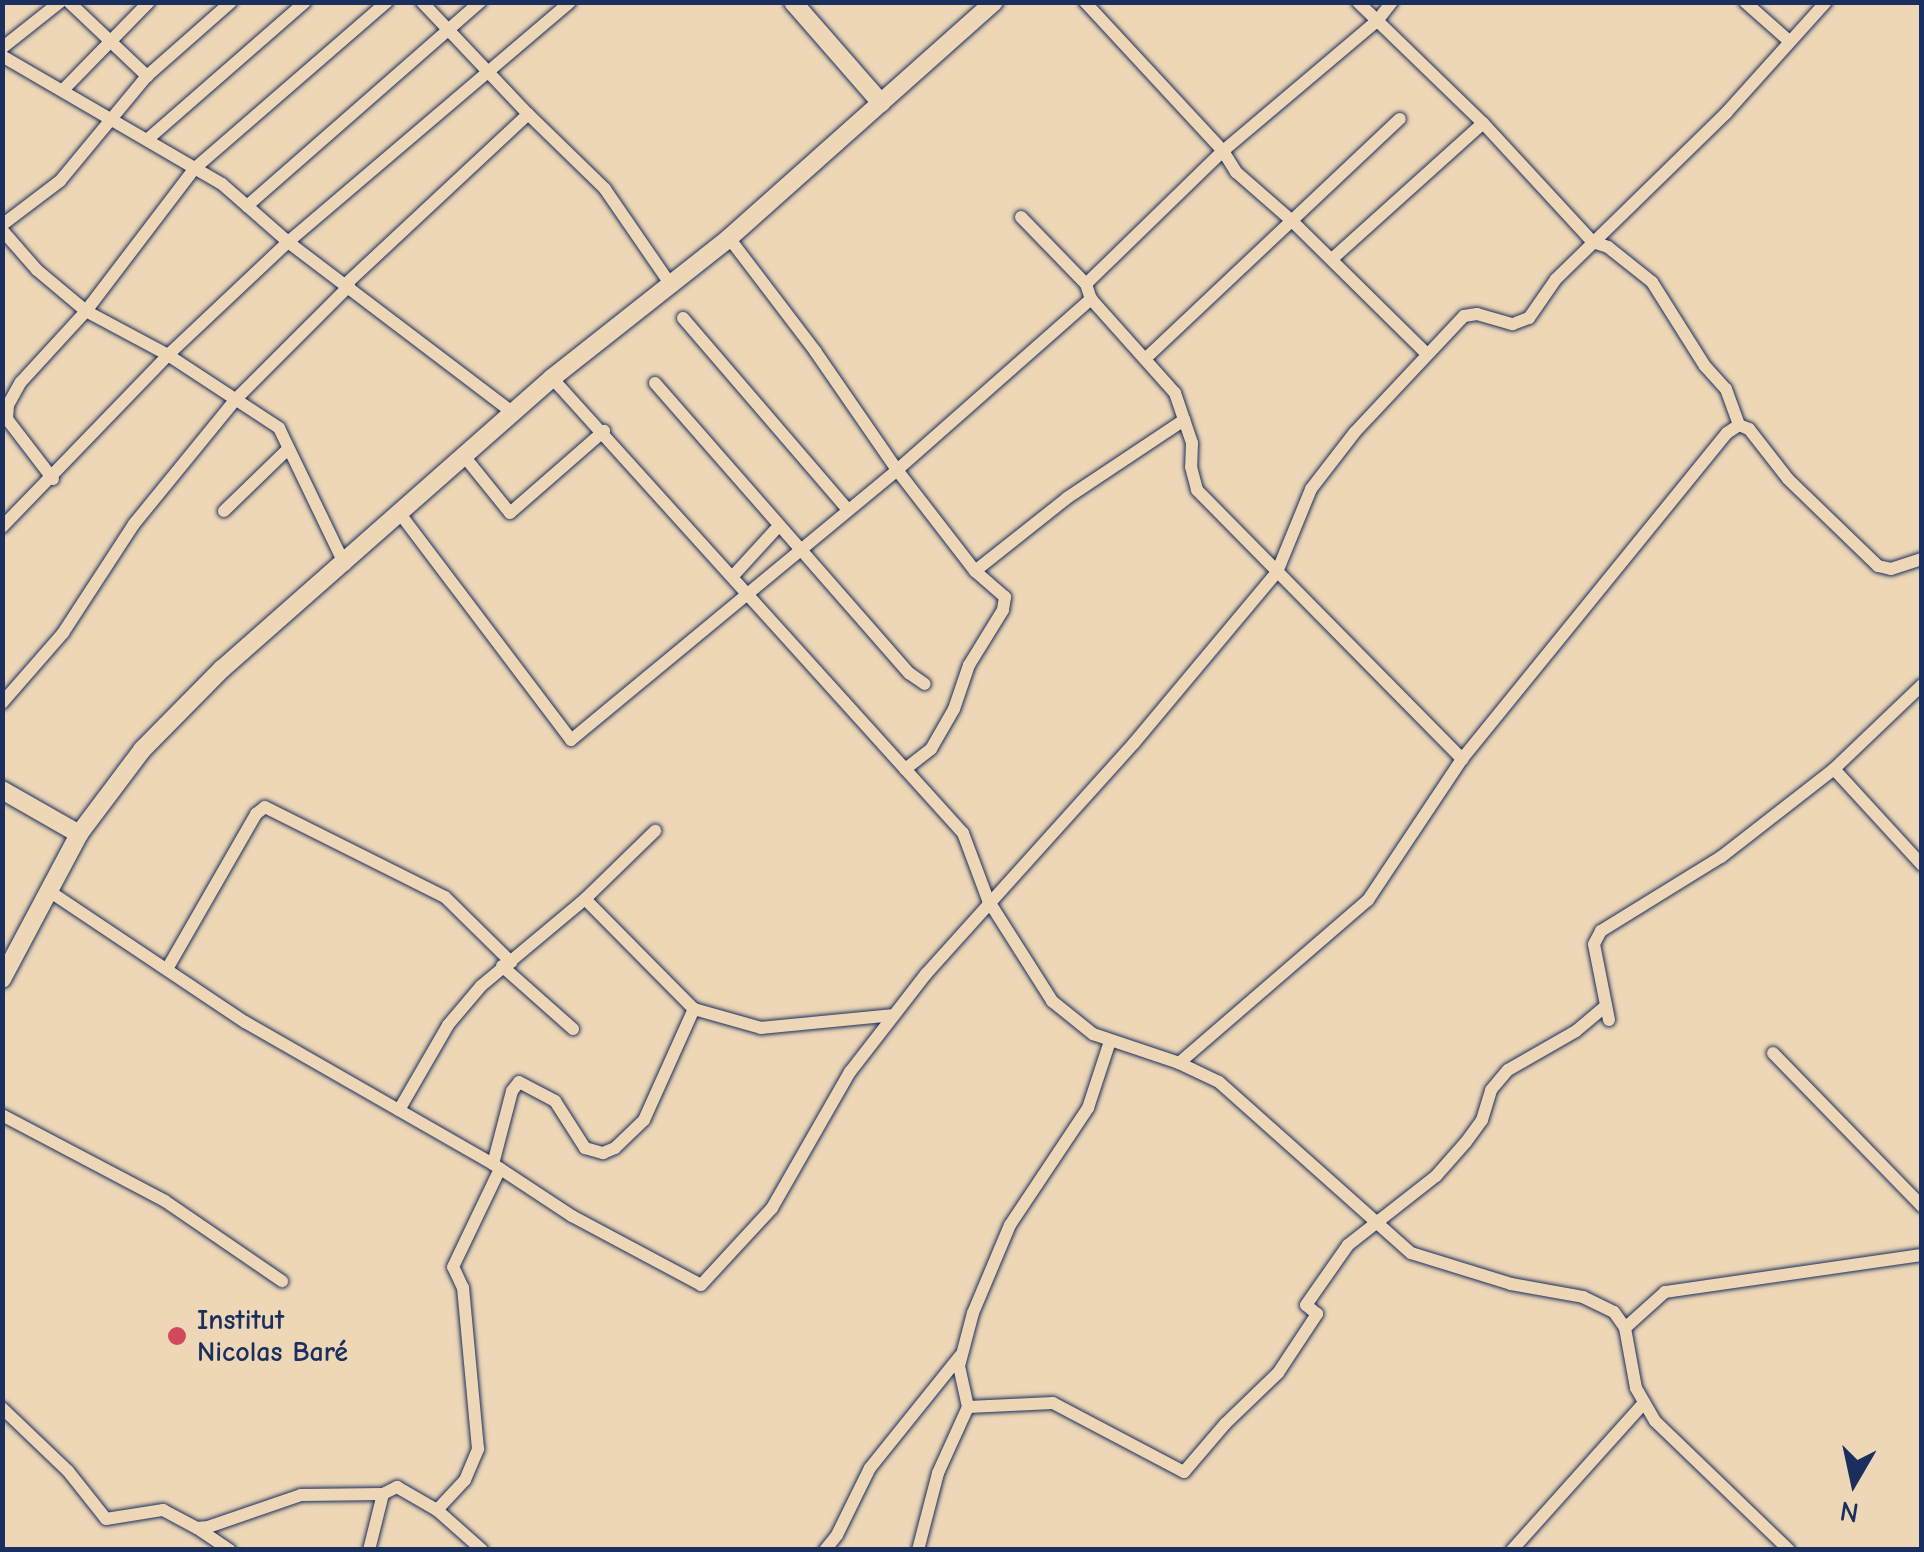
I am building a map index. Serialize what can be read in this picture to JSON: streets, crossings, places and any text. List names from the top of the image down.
{
  "places": ["Institut Nicolas Baré"],
  "north": "bottom"
}
